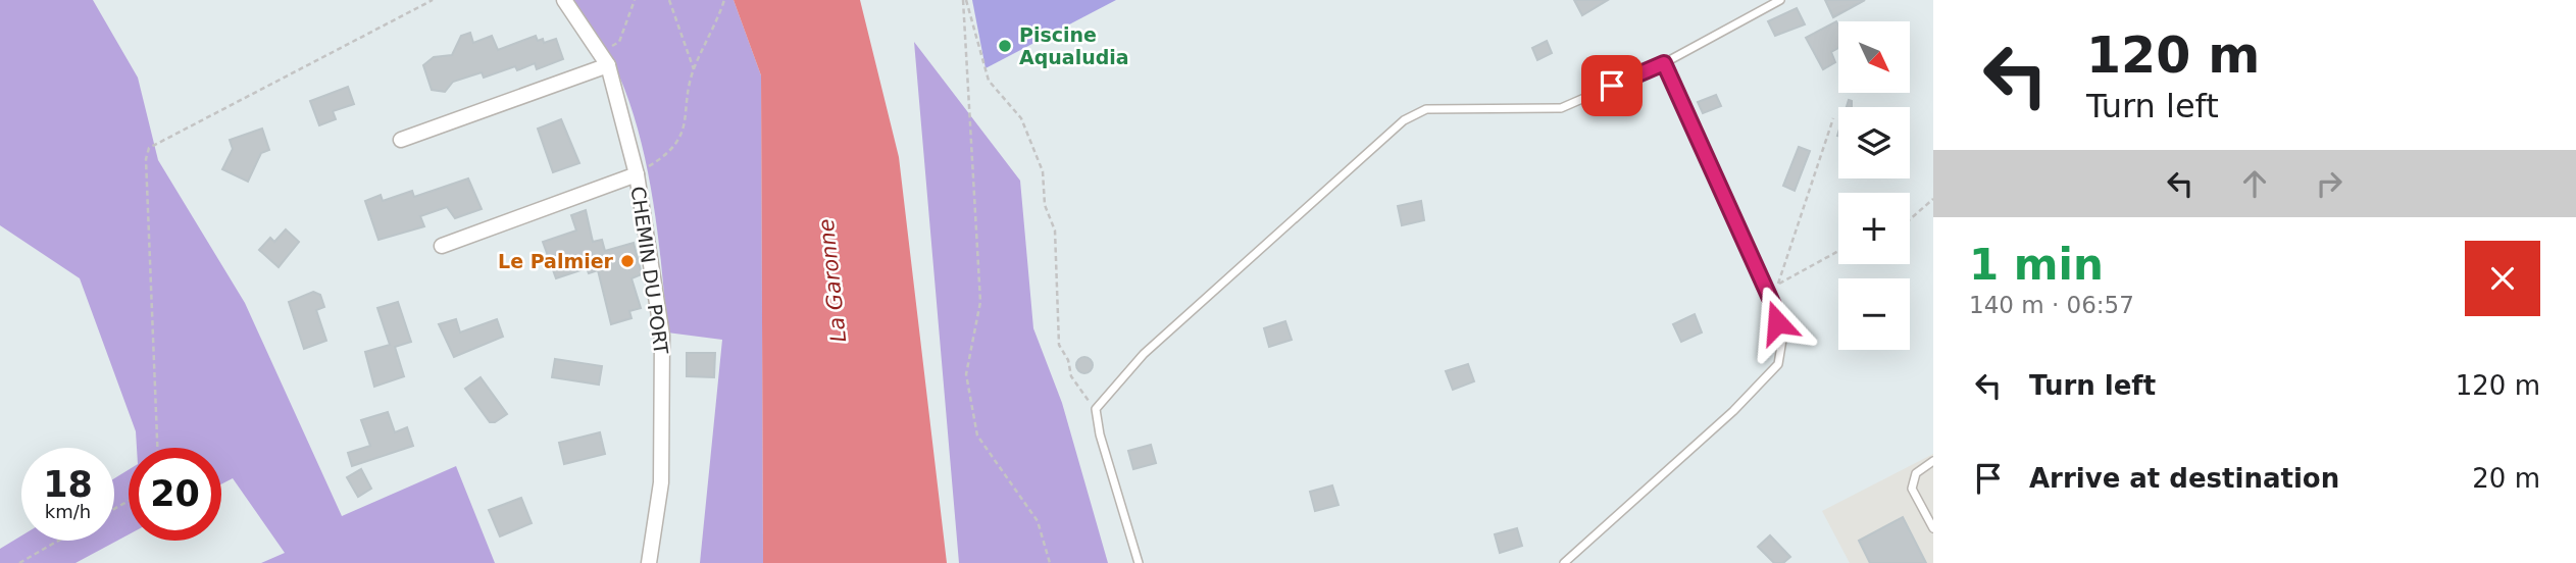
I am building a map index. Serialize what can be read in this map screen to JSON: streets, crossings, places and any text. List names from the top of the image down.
{
  "streets": {
    "street": ["CHEMIN DU PORT"]
  },
  "water": ["La Garonne"],
  "places": ["Piscine Aqualudia", "Le Palmier"],
  "north": "bottom right",
  "page": {
    "turn": ["120 m", "Turn left"],
    "map_buttons": ["+", "−"],
    "heading": ["1 min", "140 m · 06:57"],
    "list": [
      {
        "name": "Turn left",
        "value": "120 m"
      },
      {
        "name": "Arrive at destination",
        "value": "20 m"
      }
    ],
    "speed": "18 km/h",
    "limit": "20"
  }
}
